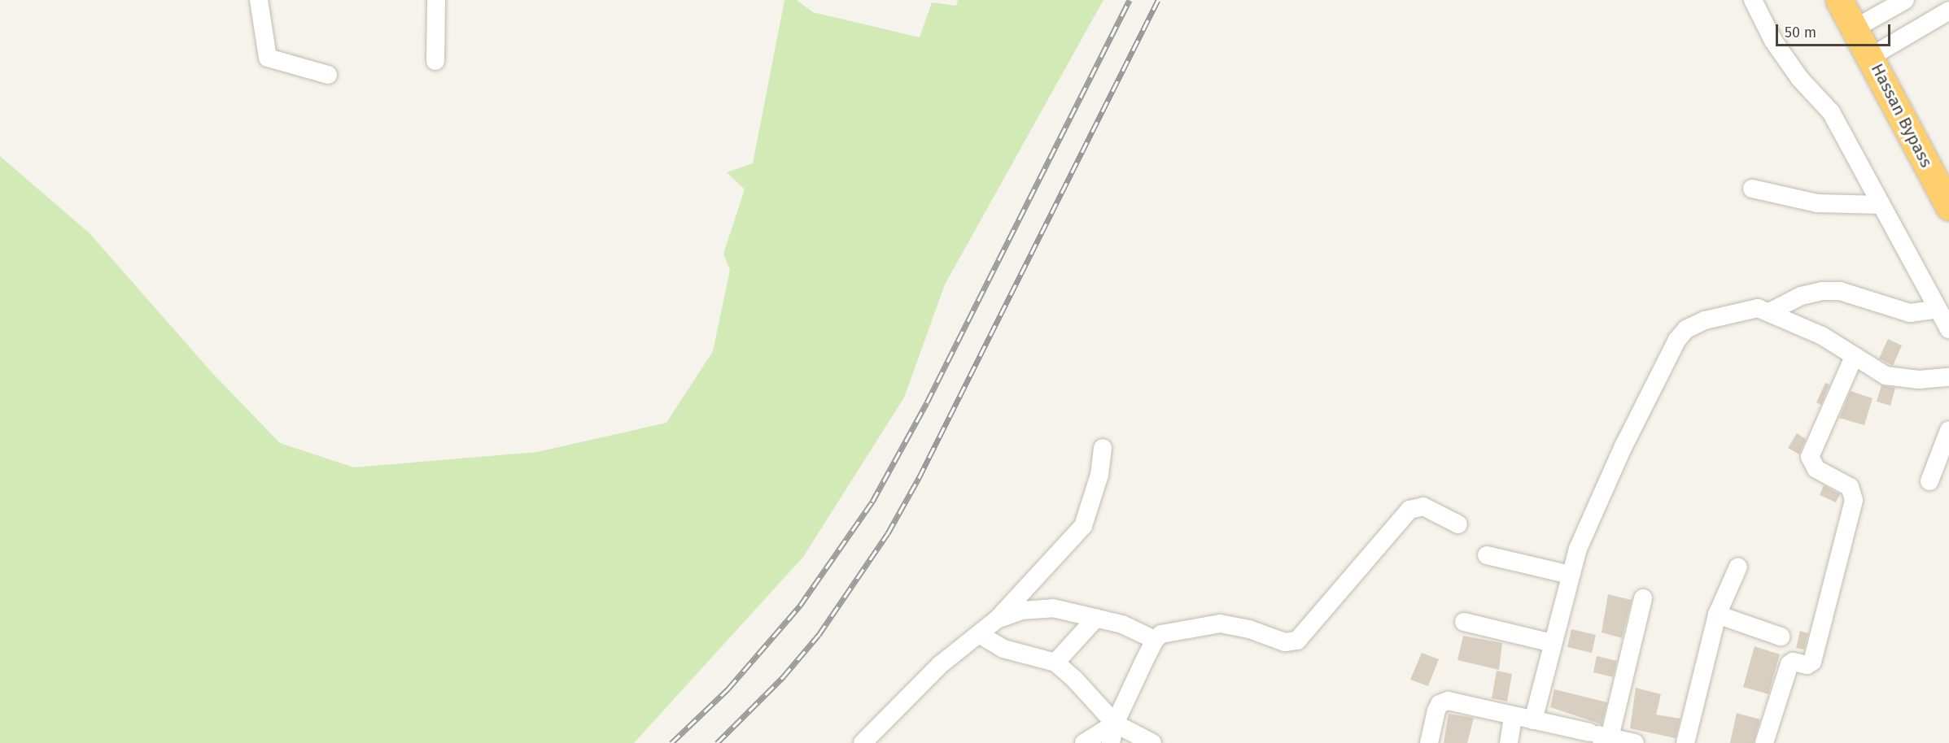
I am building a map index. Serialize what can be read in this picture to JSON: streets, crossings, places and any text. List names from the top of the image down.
{
  "streets": {
    "highway": ["Hassan Bypass"]
  },
  "scale_bar": "50 m"
}
